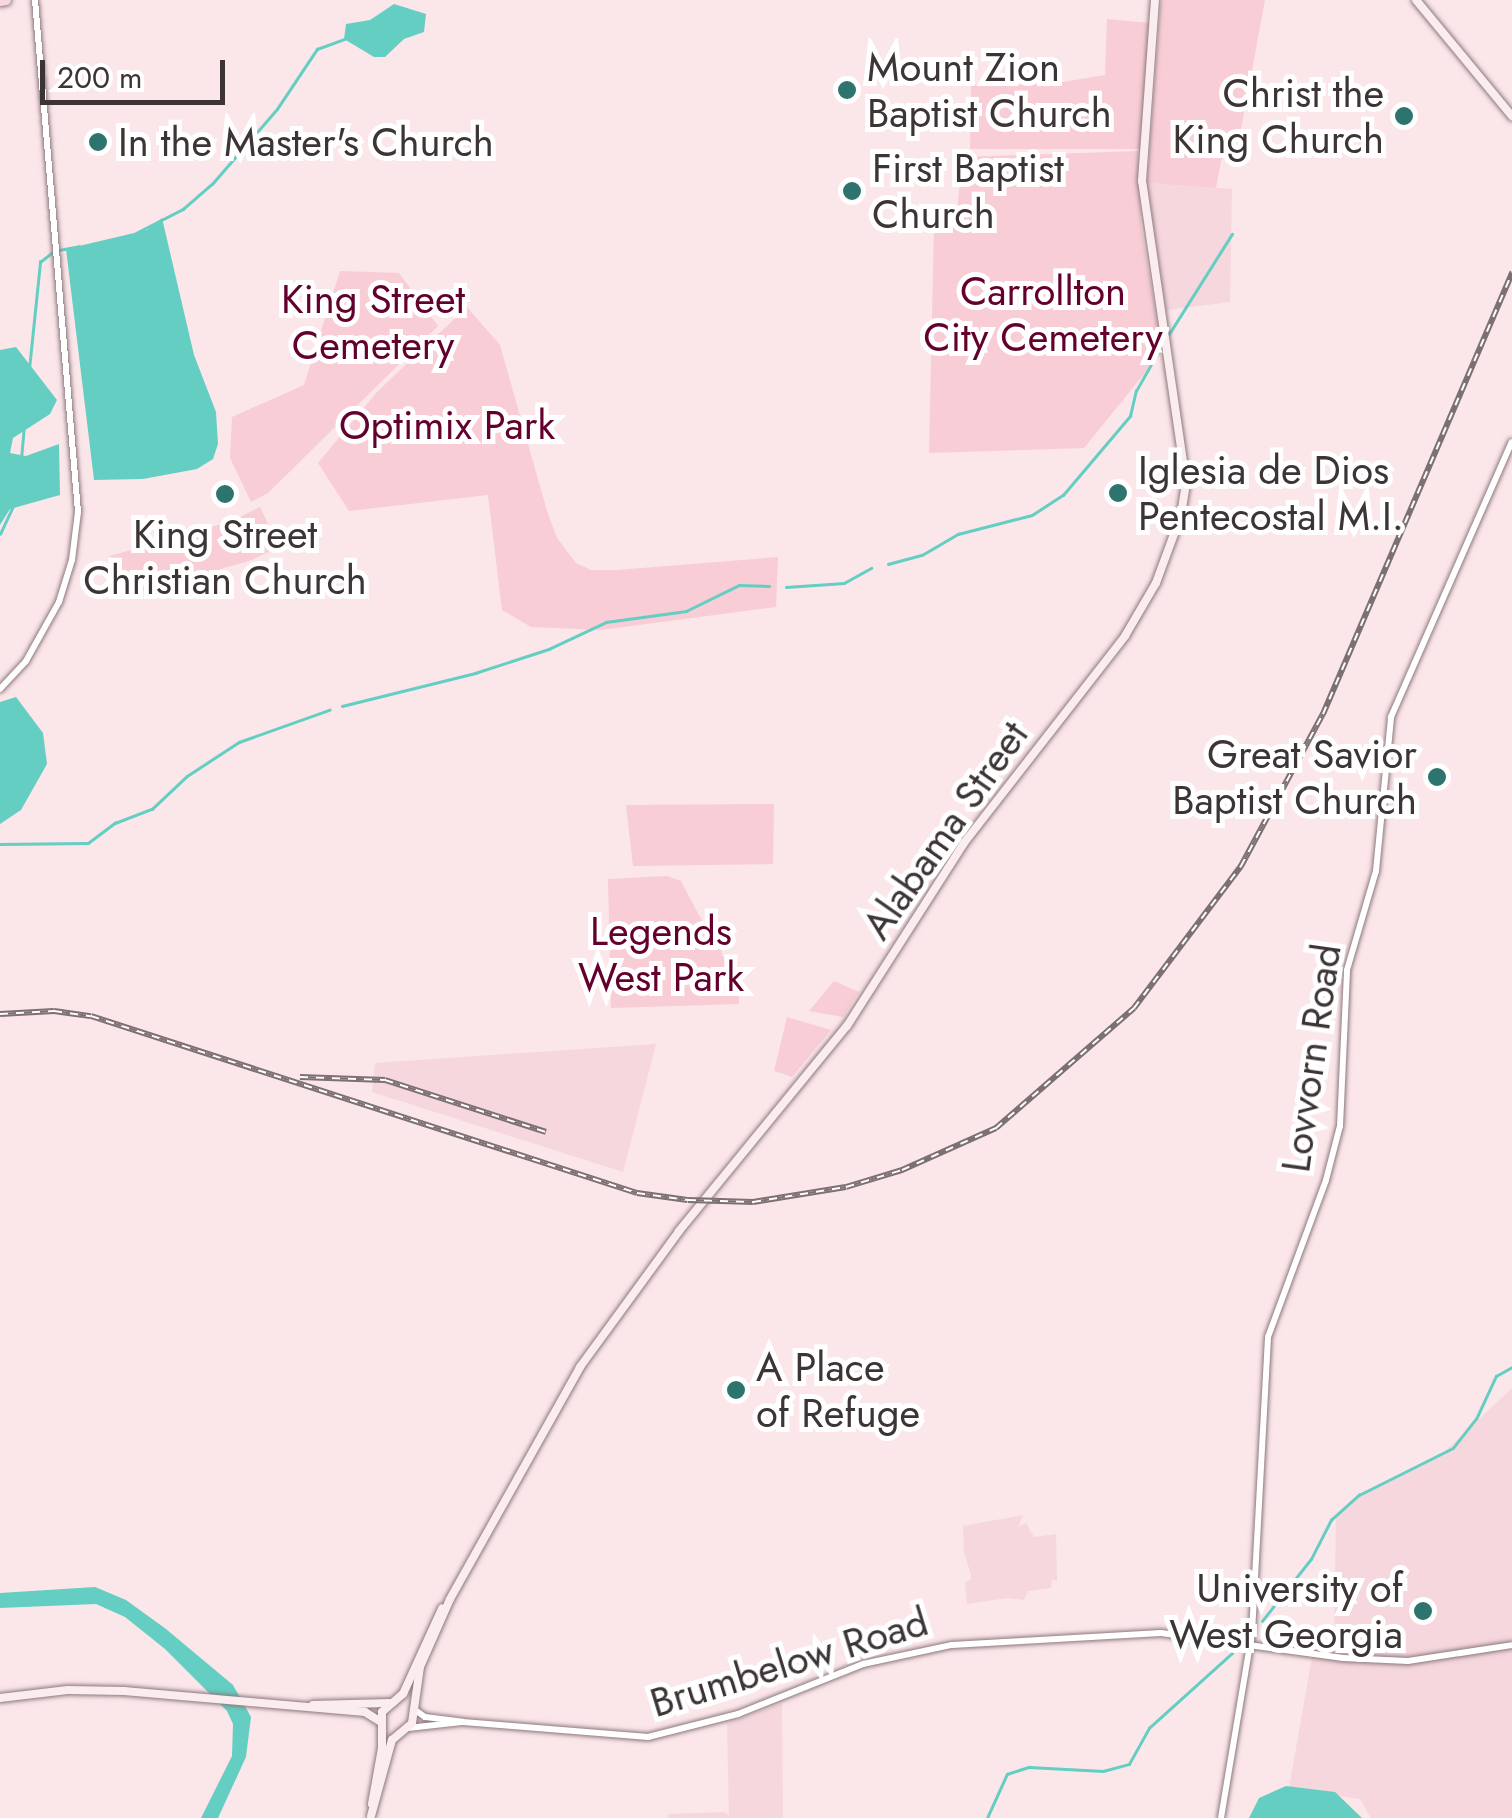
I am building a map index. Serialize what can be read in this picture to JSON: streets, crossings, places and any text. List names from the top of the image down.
{
  "streets": {
    "main road": ["Alabama Street"],
    "street": ["Lovvorn Road", "Brumbelow Road"]
  },
  "crossings": [
    ["Alabama Street", "Brumbelow Road"],
    ["Lovvorn Road", "Brumbelow Road"]
  ],
  "parks": [
    "Carrollton City Cemetery",
    "King Street Cemetery",
    "Optimix Park",
    "Legends West Park"
  ],
  "places": [
    "Mount Zion Baptist Church",
    "Christ the King Church",
    "In the Master's Church",
    "First Baptist Church",
    "Iglesia de Dios Pentecostal M.I.",
    "King Street Christian Church",
    "Great Savior Baptist Church",
    "A Place of Refuge",
    "University of West Georgia"
  ],
  "scale_bar": "200 m"
}
